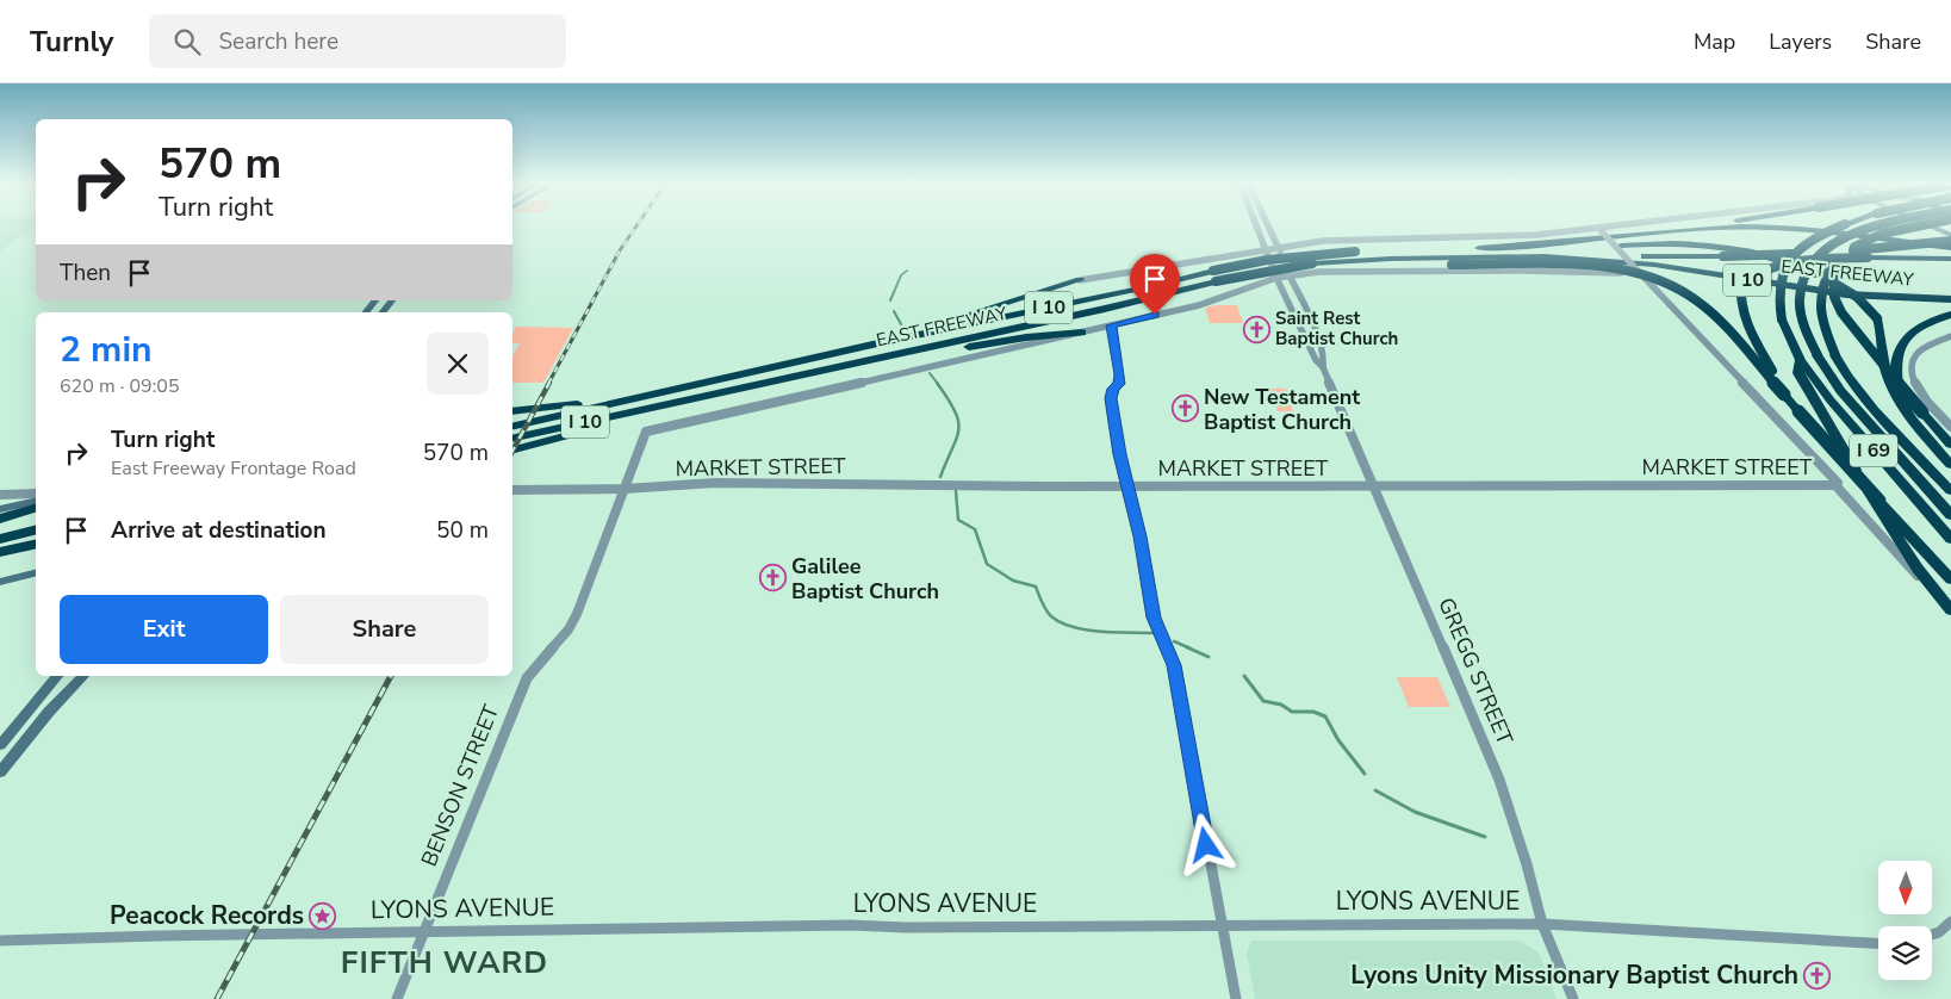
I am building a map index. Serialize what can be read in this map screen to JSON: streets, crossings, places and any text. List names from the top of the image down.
{
  "streets": {
    "highway": ["EAST FREEWAY", "I 10", "I 69"],
    "street": [
      "MARKET STREET",
      "GREGG STREET",
      "BENSON STREET",
      "LYONS AVENUE"
    ]
  },
  "crossings": [
    ["MARKET STREET", "GREGG STREET"],
    ["MARKET STREET", "BENSON STREET"],
    ["GREGG STREET", "LYONS AVENUE"],
    ["BENSON STREET", "LYONS AVENUE"]
  ],
  "districts": ["FIFTH WARD"],
  "places": {
    "church": [
      "Saint Rest Baptist Church",
      "New Testament Baptist Church",
      "Galilee Baptist Church",
      "Lyons Unity Missionary Baptist Church"
    ],
    "place": ["Peacock Records"]
  },
  "north": "bottom",
  "page": {
    "header": "Turnly",
    "search": "Search here",
    "nav": ["Map", "Layers", "Share"],
    "turn": ["570 m", "Turn right"],
    "then": "Then",
    "heading": ["2 min", "620 m · 09:05"],
    "list": [
      {
        "name": "Turn right",
        "note": "East Freeway Frontage Road",
        "value": "570 m"
      },
      {
        "name": "Arrive at destination",
        "value": "50 m"
      }
    ],
    "buttons": ["Exit", "Share"]
  }
}
